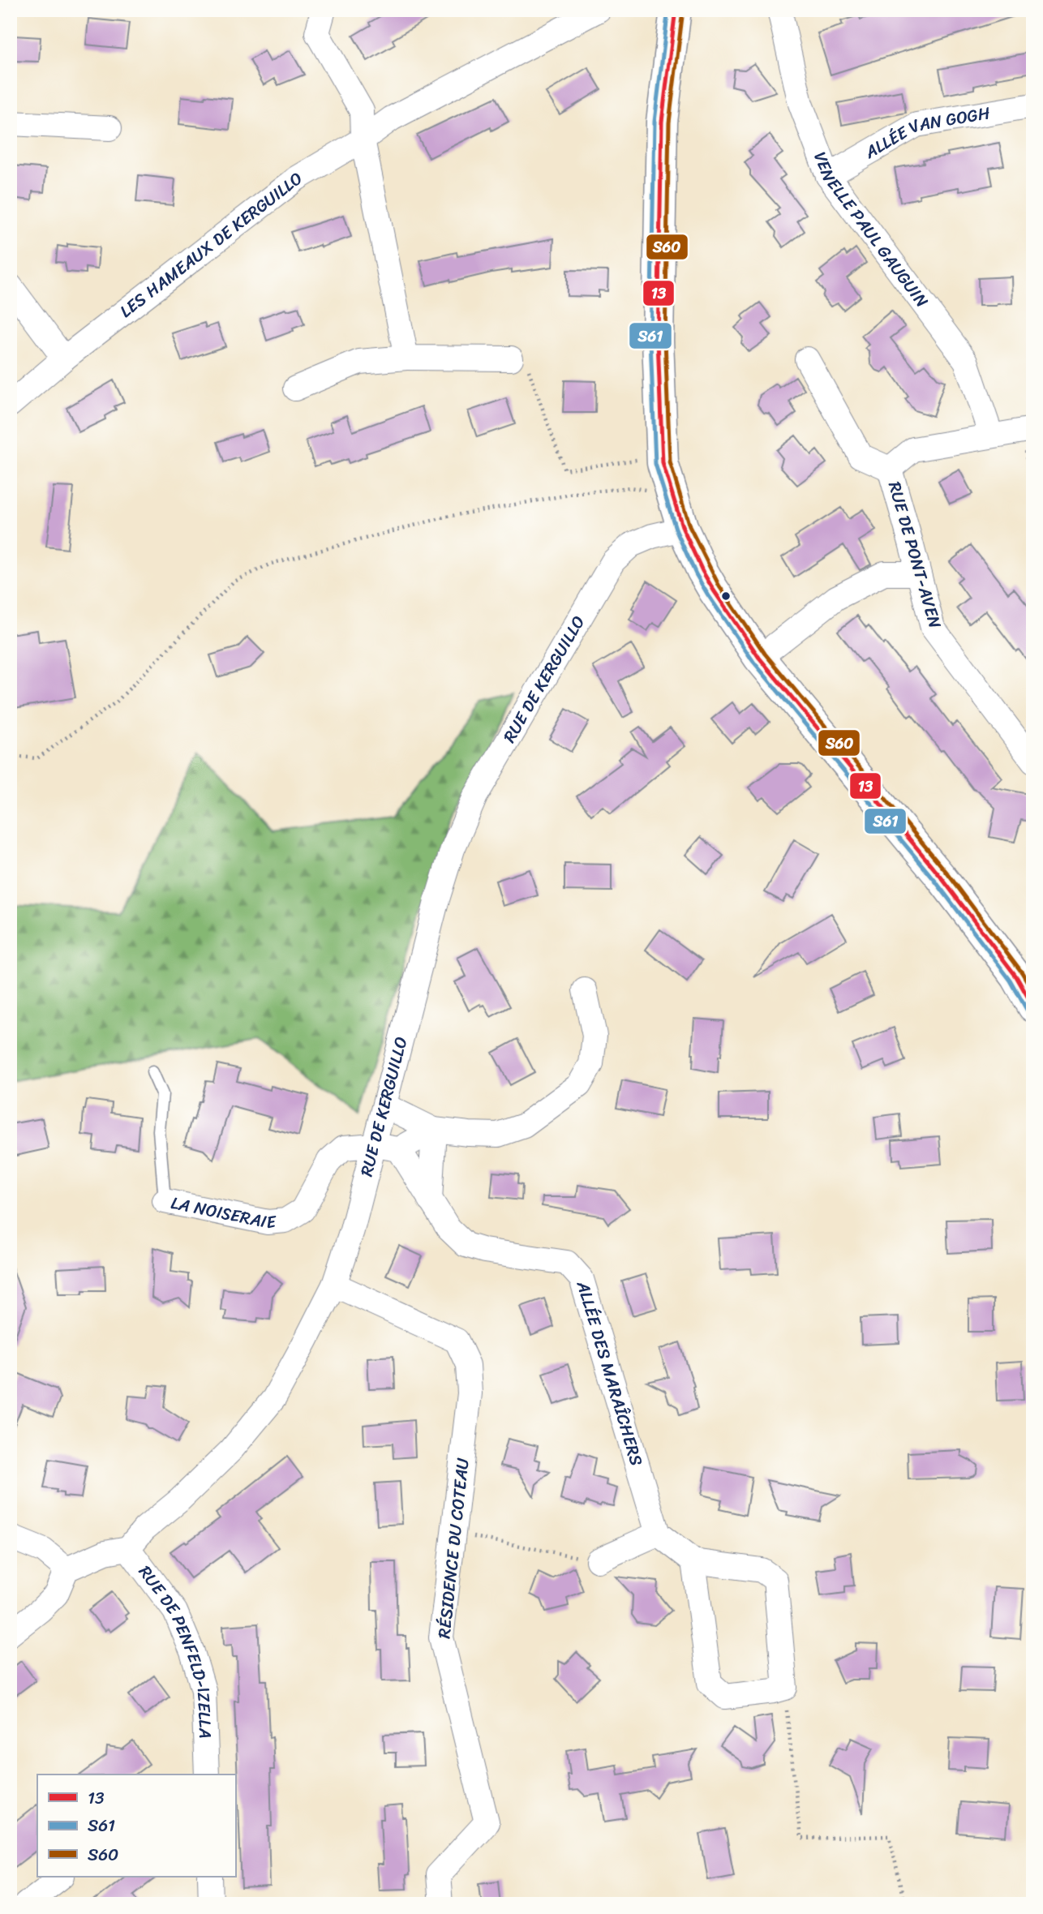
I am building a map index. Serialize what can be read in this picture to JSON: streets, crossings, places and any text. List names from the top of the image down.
{
  "streets": {
    "street": [
      "ALLÉE VAN GOGH",
      "VENELLE PAUL GAUGUIN",
      "LES HAMEAUX DE KERGUILLO",
      "RUE DE PONT-AVEN",
      "RUE DE KERGUILLO",
      "LA NOISERAIE",
      "ALLÉE DES MARAÎCHERS",
      "RÉSIDENCE DU COTEAU",
      "RUE DE PENFELD-IZELLA"
    ]
  },
  "crossings": [
    ["ALLÉE VAN GOGH", "VENELLE PAUL GAUGUIN"],
    ["VENELLE PAUL GAUGUIN", "RUE DE PONT-AVEN"],
    ["RUE DE KERGUILLO", "LA NOISERAIE"],
    ["RUE DE KERGUILLO", "RÉSIDENCE DU COTEAU"],
    ["RUE DE KERGUILLO", "RUE DE PENFELD-IZELLA"],
    ["LA NOISERAIE", "ALLÉE DES MARAÎCHERS"]
  ],
  "lines": ["transit line S61", "transit line 13", "transit line S60"],
  "legend": ["13", "S61", "S60"]
}
